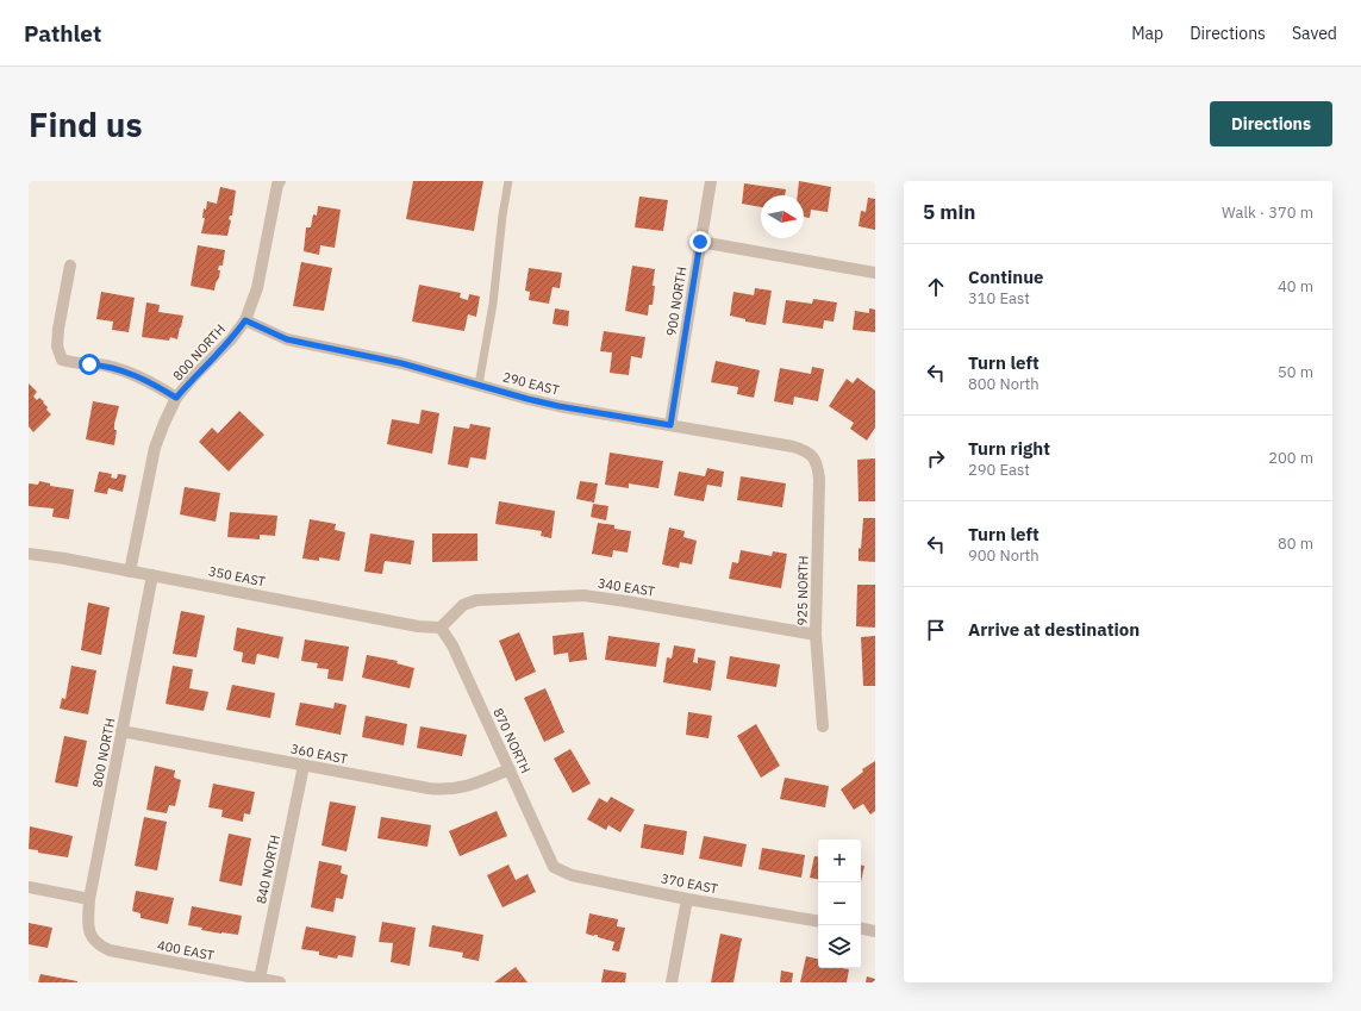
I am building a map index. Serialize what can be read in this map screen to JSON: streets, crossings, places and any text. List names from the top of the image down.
{
  "streets": {
    "street": [
      "900 NORTH",
      "800 NORTH",
      "290 EAST",
      "350 EAST",
      "340 EAST",
      "925 NORTH",
      "870 NORTH",
      "360 EAST",
      "840 NORTH",
      "370 EAST",
      "400 EAST"
    ]
  },
  "crossings": [
    ["900 NORTH", "290 EAST"],
    ["800 NORTH", "290 EAST"],
    ["800 NORTH", "350 EAST"],
    ["800 NORTH", "360 EAST"],
    ["800 NORTH", "400 EAST"],
    ["290 EAST", "925 NORTH"],
    ["350 EAST", "340 EAST"],
    ["350 EAST", "870 NORTH"],
    ["340 EAST", "925 NORTH"],
    ["340 EAST", "870 NORTH"],
    ["870 NORTH", "360 EAST"],
    ["870 NORTH", "370 EAST"],
    ["360 EAST", "840 NORTH"],
    ["840 NORTH", "400 EAST"]
  ],
  "north": "right",
  "page": {
    "header": "Pathlet",
    "nav": ["Map", "Directions", "Saved"],
    "buttons": "Directions",
    "title": "Find us",
    "heading": ["5 min", "Walk · 370 m"],
    "list": [
      ["Continue", "310 East", "40 m"],
      ["Turn left", "800 North", "50 m"],
      ["Turn right", "290 East", "200 m"],
      ["Turn left", "900 North", "80 m"],
      "Arrive at destination"
    ],
    "map_buttons": ["+", "−"]
  }
}
